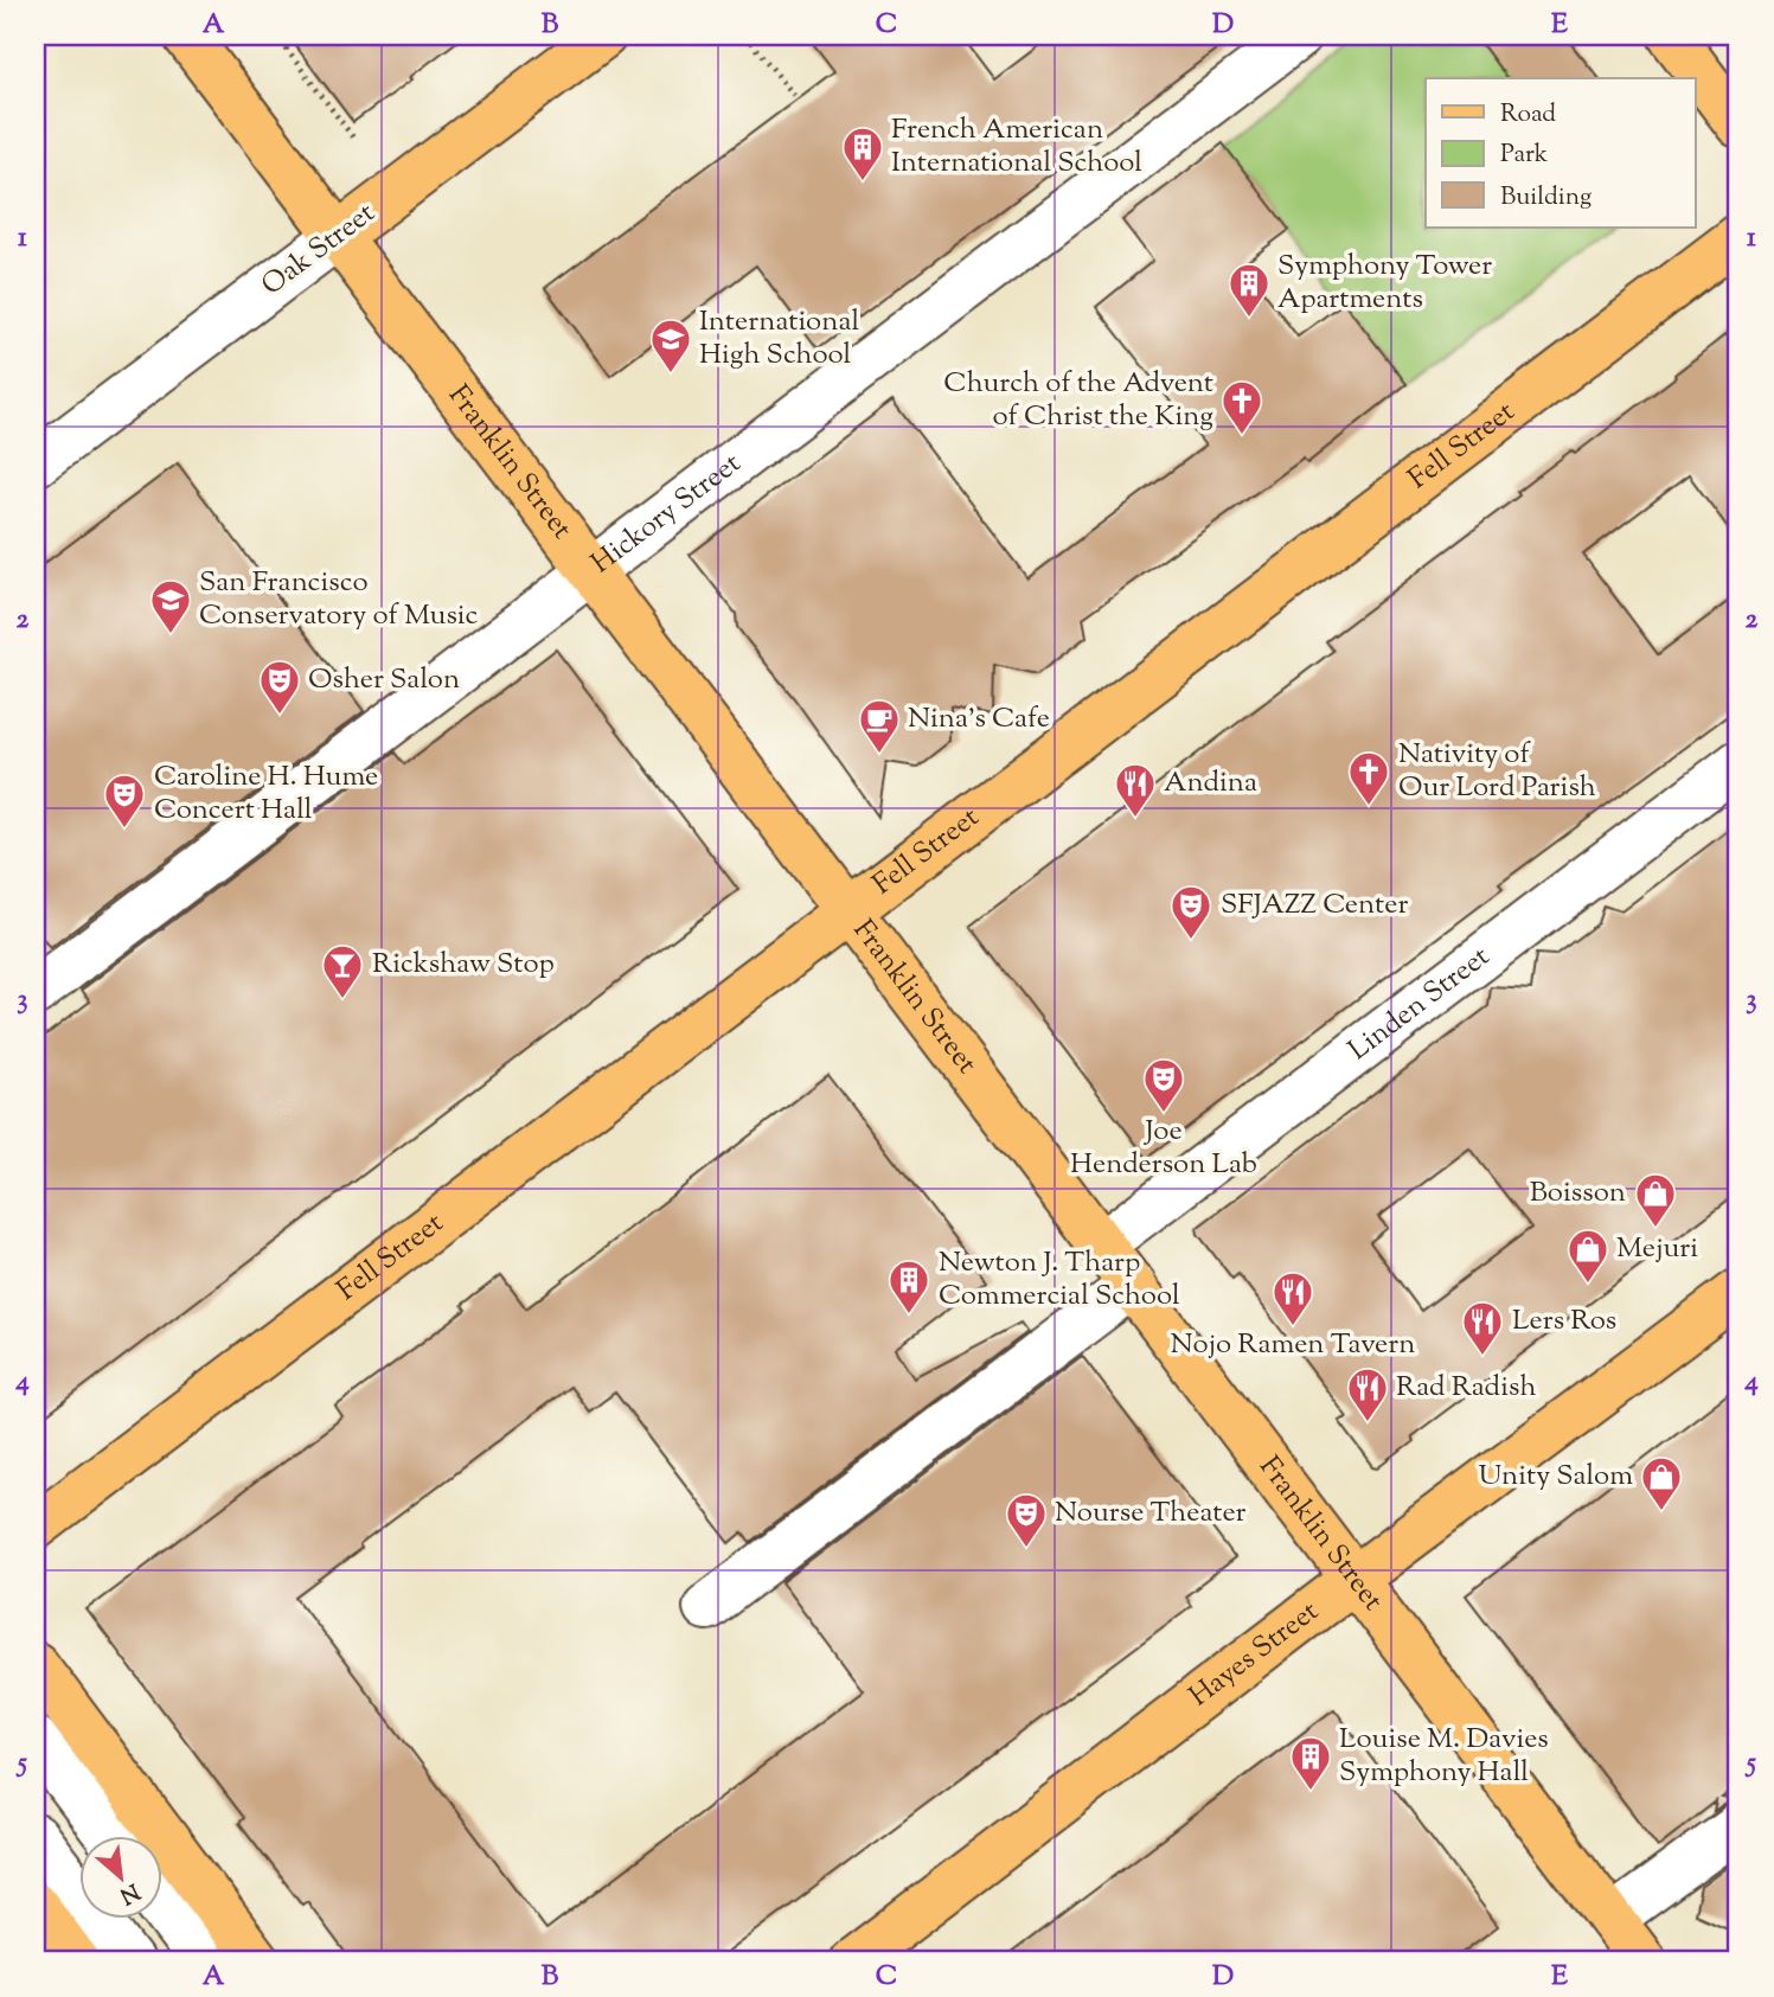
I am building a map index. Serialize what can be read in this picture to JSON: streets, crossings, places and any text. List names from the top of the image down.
{
  "streets": {
    "main road": [
      "Oak Street",
      "Fell Street",
      "Franklin Street",
      "Hayes Street"
    ],
    "street": ["Hickory Street", "Linden Street"]
  },
  "crossings": [
    ["Oak Street", "Franklin Street"],
    ["Fell Street", "Franklin Street"],
    ["Franklin Street", "Hickory Street"],
    ["Franklin Street", "Linden Street"],
    ["Franklin Street", "Hayes Street"]
  ],
  "places": {
    "building": [
      "French American International School",
      "Symphony Tower Apartments",
      "Newton J. Tharp Commercial School",
      "Louise M. Davies Symphony Hall"
    ],
    "school or university": ["International High School", "San Francisco Conservatory of Music"],
    "church": ["Church of the Advent of Christ the King", "Nativity of Our Lord Parish"],
    "theatre": [
      "Osher Salon",
      "Caroline H. Hume Concert Hall",
      "SFJAZZ Center",
      "Joe Henderson Lab",
      "Nourse Theater"
    ],
    "cafe": ["Nina's Cafe"],
    "restaurant": [
      "Andina",
      "Nojo Ramen Tavern",
      "Lers Ros",
      "Rad Radish"
    ],
    "bar": ["Rickshaw Stop"],
    "shop": ["Boisson", "Mejuri", "Unity Salom"]
  },
  "legend": ["Road", "Park", "Building"],
  "north": "bottom right",
  "grid": {
    "columns": [
      "A",
      "B",
      "C",
      "D",
      "E"
    ],
    "rows": [
      "1",
      "2",
      "3",
      "4",
      "5"
    ]
  }
}
